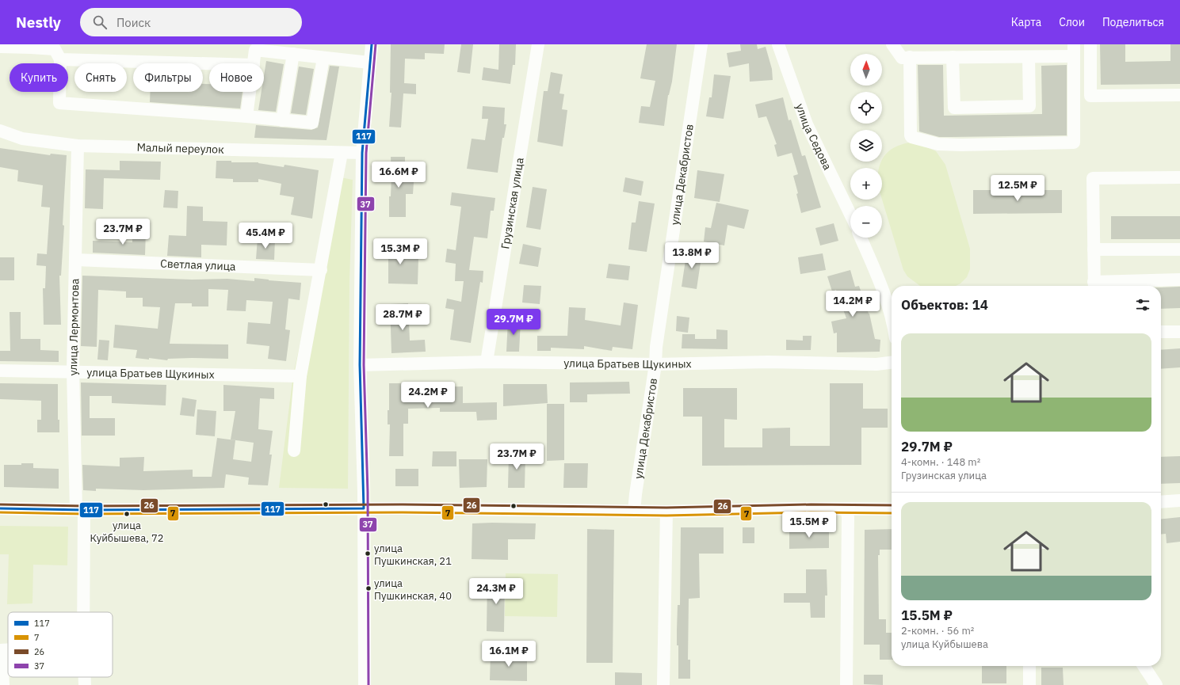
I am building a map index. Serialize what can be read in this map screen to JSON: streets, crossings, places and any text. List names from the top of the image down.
{
  "streets": {
    "street": [
      "улица Седова",
      "Малый переулок",
      "улица Декабристов",
      "Грузинская улица",
      "Светлая улица",
      "улица Лермонтова",
      "улица Братьев Щукиных"
    ]
  },
  "crossings": [
    ["Малый переулок", "улица Лермонтова"],
    ["улица Декабристов", "улица Братьев Щукиных"],
    ["Грузинская улица", "улица Братьев Щукиных"],
    ["Светлая улица", "улица Лермонтова"],
    ["улица Лермонтова", "улица Братьев Щукиных"]
  ],
  "places": ["улица Куйбышева, 72", "улица Пушкинская, 21", "улица Пушкинская, 40"],
  "lines": [
    "transit line 117",
    "transit line 37",
    "transit line 26",
    "transit line 7"
  ],
  "legend": [
    "117",
    "7",
    "26",
    "37"
  ],
  "north": "top",
  "page": {
    "header": "Nestly",
    "search": "Поиск",
    "nav": ["Карта", "Слои", "Поделиться"],
    "map_buttons": ["+", "−"],
    "chip": [
      "Купить",
      "Снять",
      "Фильтры",
      "Новое"
    ],
    "price": [
      "16.6M ₽",
      "12.5M ₽",
      "23.7M ₽",
      "45.4M ₽",
      "15.3M ₽",
      "13.8M ₽",
      "14.2M ₽",
      "28.7M ₽",
      "29.7M ₽",
      "24.2M ₽",
      "23.7M ₽",
      "15.5M ₽",
      "24.3M ₽",
      "16.1M ₽"
    ],
    "heading": "Объектов: 14",
    "list": [
      {
        "name": "29.7M ₽",
        "note": "4-комн. · 148 m² · Грузинская улица"
      },
      {
        "name": "15.5M ₽",
        "note": "2-комн. · 56 m² · улица Куйбышева"
      }
    ]
  }
}
